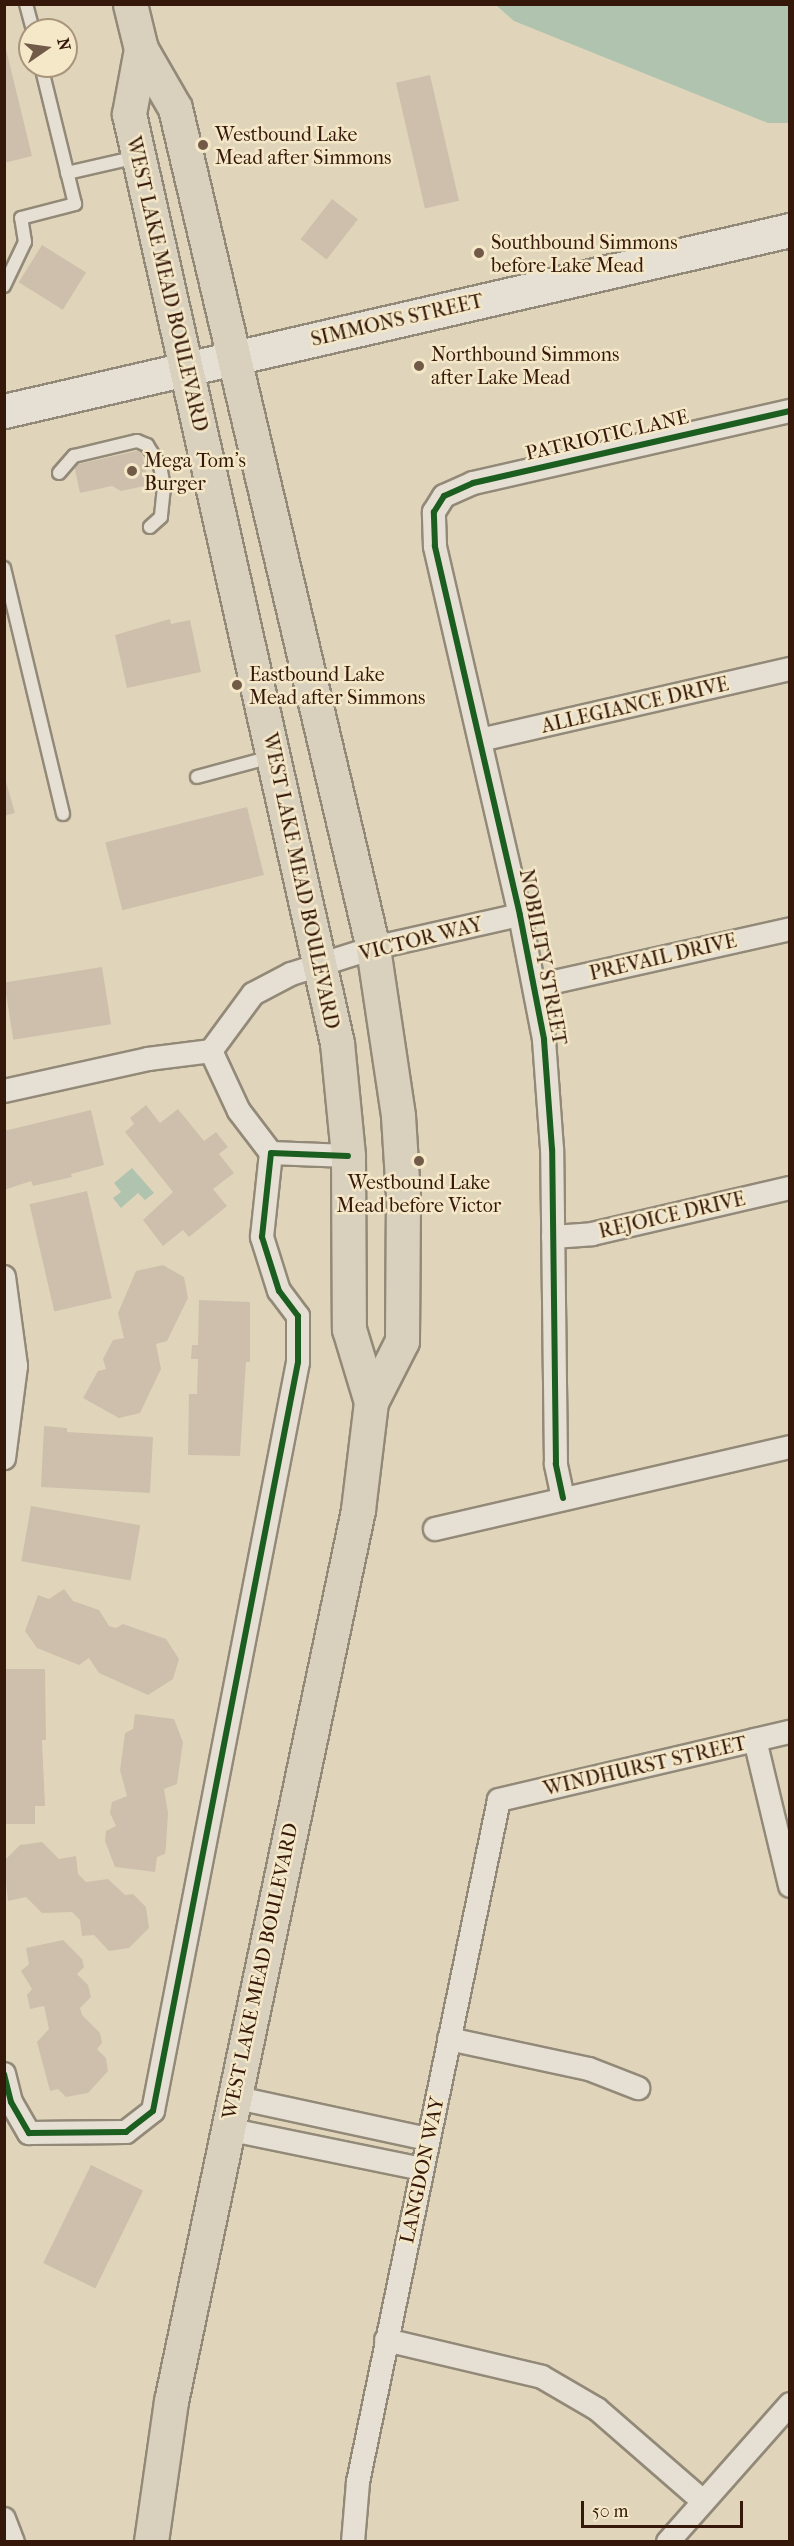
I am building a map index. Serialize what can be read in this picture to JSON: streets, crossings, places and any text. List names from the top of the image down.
{
  "streets": {
    "main road": ["WEST LAKE MEAD BOULEVARD", "SIMMONS STREET"],
    "street": [
      "PATRIOTIC LANE",
      "ALLEGIANCE DRIVE",
      "VICTOR WAY",
      "NOBILITY STREET",
      "PREVAIL DRIVE",
      "REJOICE DRIVE",
      "WINDHURST STREET",
      "LANGDON WAY"
    ]
  },
  "crossings": [
    ["WEST LAKE MEAD BOULEVARD", "SIMMONS STREET"],
    ["WEST LAKE MEAD BOULEVARD", "VICTOR WAY"],
    ["PATRIOTIC LANE", "NOBILITY STREET"],
    ["ALLEGIANCE DRIVE", "NOBILITY STREET"],
    ["VICTOR WAY", "NOBILITY STREET"],
    ["NOBILITY STREET", "PREVAIL DRIVE"],
    ["NOBILITY STREET", "REJOICE DRIVE"],
    ["WINDHURST STREET", "LANGDON WAY"]
  ],
  "places": [
    "Westbound Lake Mead after Simmons",
    "Southbound Simmons before Lake Mead",
    "Northbound Simmons after Lake Mead",
    "Mega Tom's Burger",
    "Eastbound Lake Mead after Simmons",
    "Westbound Lake Mead before Victor"
  ],
  "scale_bar": "50 m",
  "north": "right"
}
